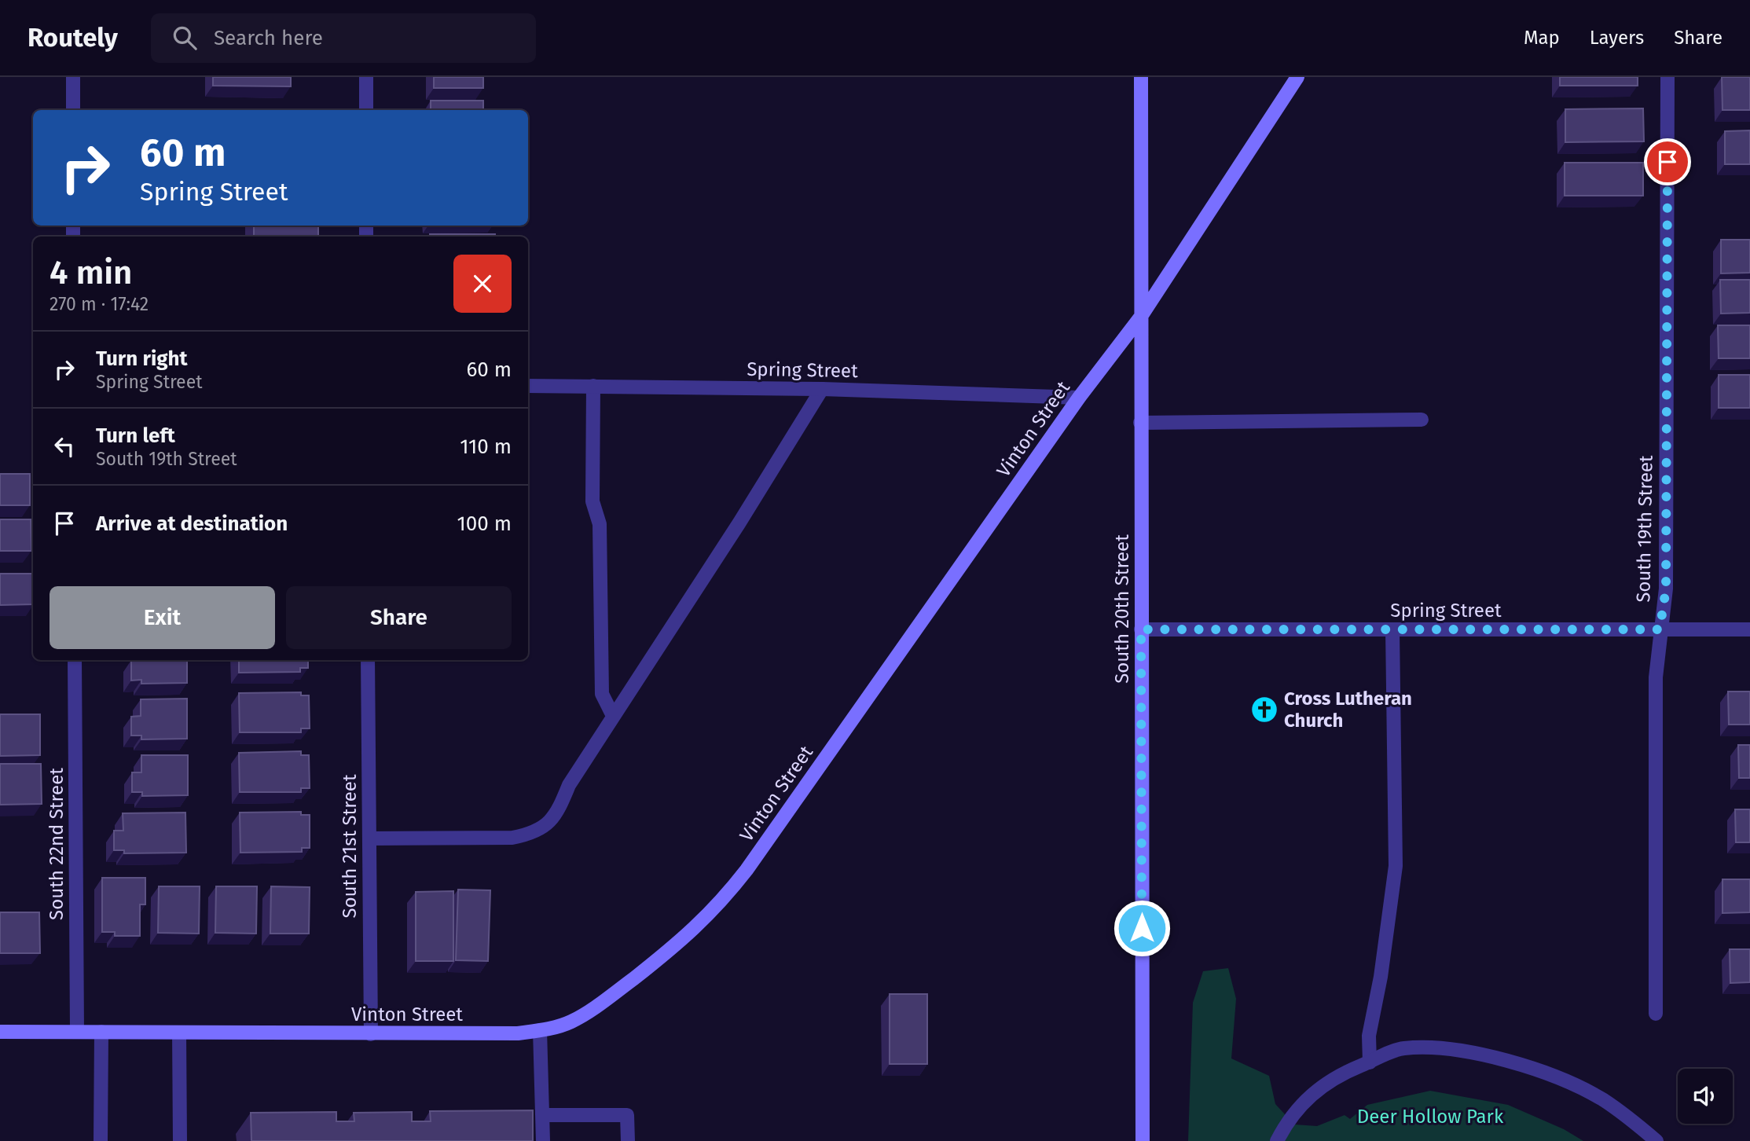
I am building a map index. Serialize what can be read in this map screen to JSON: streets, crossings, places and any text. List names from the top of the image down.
{
  "streets": {
    "main road": ["Vinton Street", "South 20th Street"],
    "street": [
      "Spring Street",
      "South 19th Street",
      "South 22nd Street",
      "South 21st Street"
    ]
  },
  "crossings": [
    ["Spring Street", "Vinton Street"],
    ["Spring Street", "South 19th Street"],
    ["Spring Street", "South 20th Street"],
    ["Vinton Street", "South 20th Street"],
    ["Vinton Street", "South 22nd Street"],
    ["Vinton Street", "South 21st Street"]
  ],
  "parks": ["Deer Hollow Park"],
  "places": {
    "church": ["Cross Lutheran Church"]
  },
  "page": {
    "header": "Routely",
    "search": "Search here",
    "nav": ["Map", "Layers", "Share"],
    "turn": ["60 m", "Spring Street"],
    "heading": ["4 min", "270 m · 17:42"],
    "list": [
      {
        "name": "Turn right",
        "note": "Spring Street",
        "value": "60 m"
      },
      {
        "name": "Turn left",
        "note": "South 19th Street",
        "value": "110 m"
      },
      {
        "name": "Arrive at destination",
        "value": "100 m"
      }
    ],
    "buttons": ["Exit", "Share"]
  }
}
